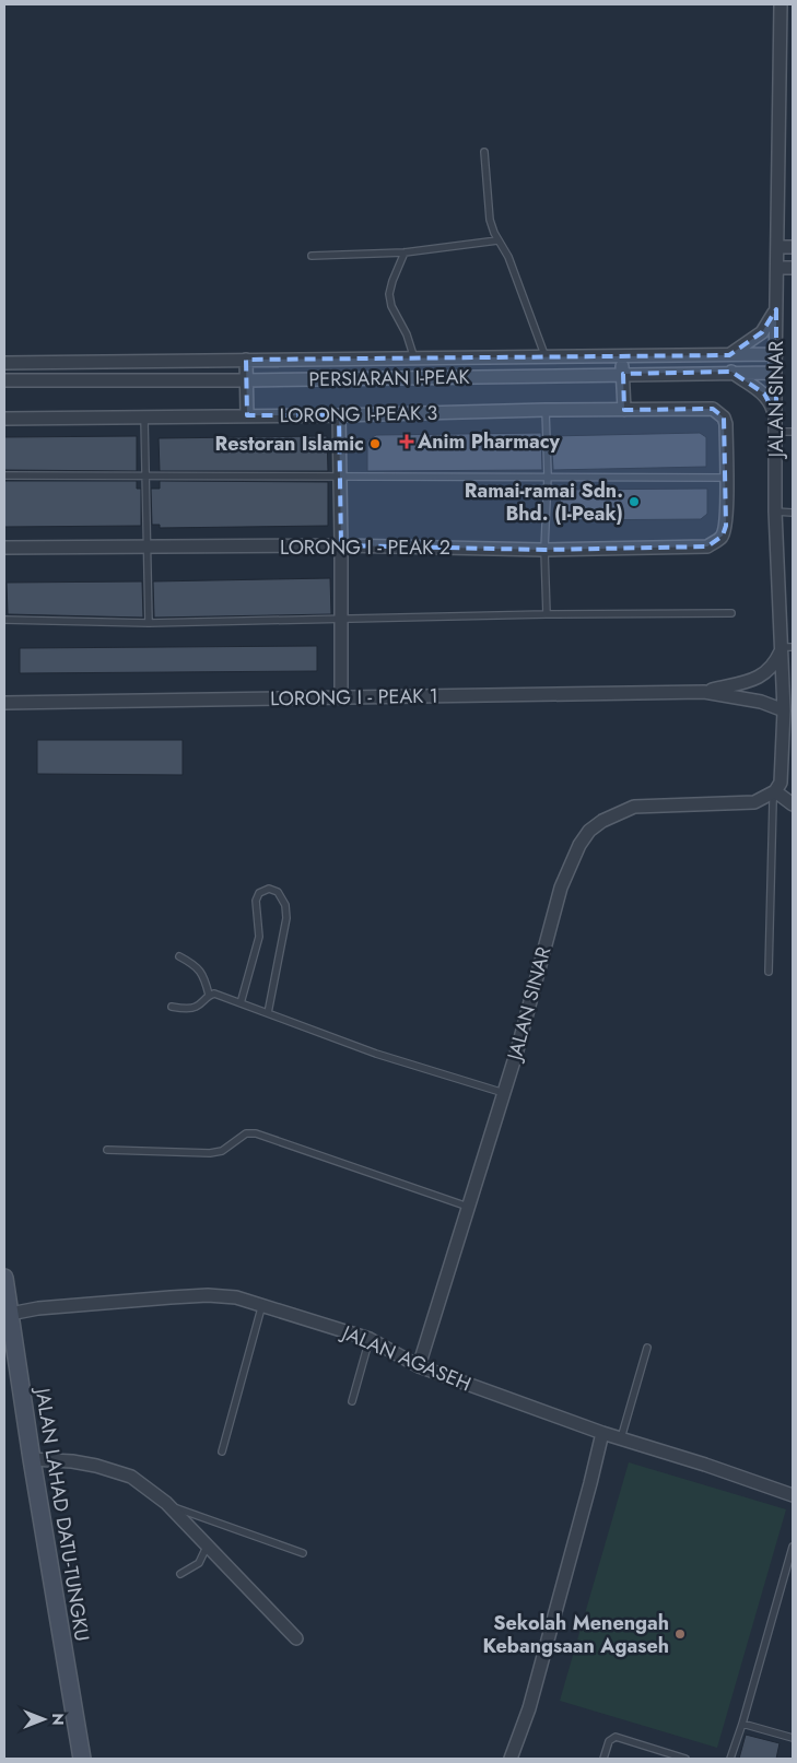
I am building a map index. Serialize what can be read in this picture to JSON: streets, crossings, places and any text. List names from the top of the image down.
{
  "streets": {
    "main road": ["JALAN LAHAD DATU-TUNGKU"],
    "street": [
      "PERSIARAN I-PEAK",
      "JALAN SINAR",
      "LORONG I-PEAK 3",
      "LORONG I - PEAK 2",
      "LORONG I - PEAK 1",
      "JALAN AGASEH"
    ]
  },
  "crossings": [
    ["PERSIARAN I-PEAK", "JALAN SINAR"],
    ["JALAN SINAR", "LORONG I - PEAK 1"],
    ["JALAN SINAR", "JALAN AGASEH"],
    ["LORONG I-PEAK 3", "LORONG I - PEAK 2"],
    ["JALAN AGASEH", "JALAN LAHAD DATU-TUNGKU"]
  ],
  "places": {
    "health": ["Anim Pharmacy"],
    "other": ["Restoran Islamic", "Ramai-ramai Sdn. Bhd. (I-Peak)", "Sekolah Menengah Kebangsaan Agaseh"]
  },
  "north": "right"
}
